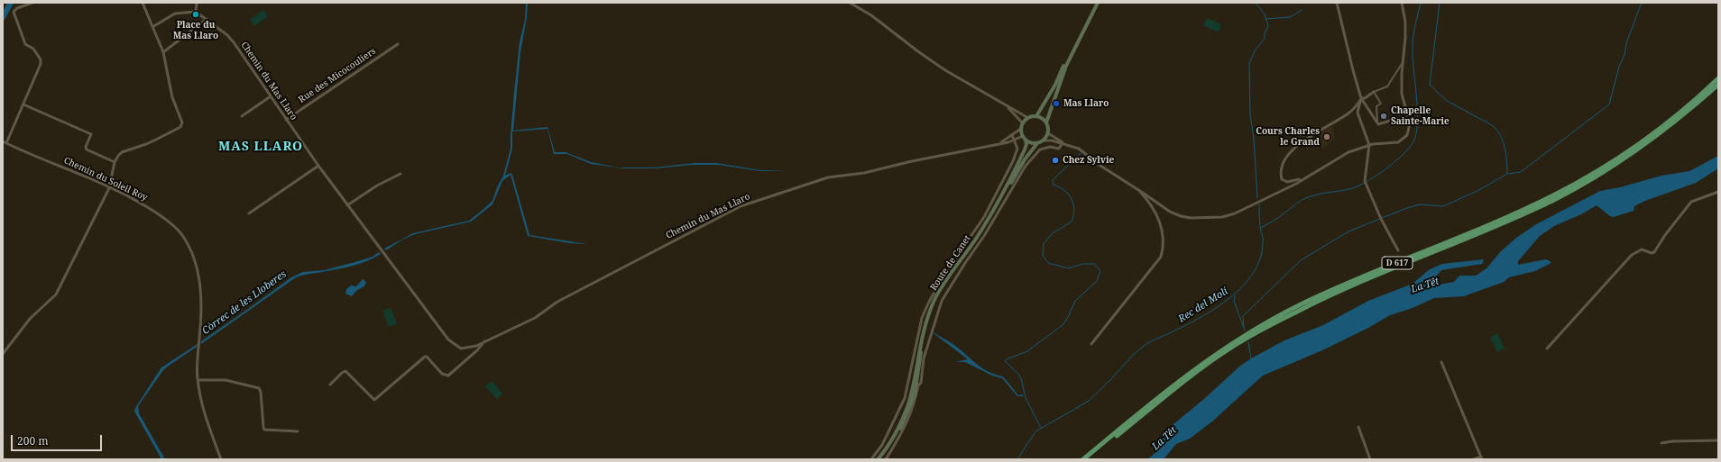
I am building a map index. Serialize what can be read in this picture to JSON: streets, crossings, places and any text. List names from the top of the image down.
{
  "streets": {
    "highway": ["D 617"],
    "main road": ["Route de Canet"],
    "street": ["Rue des Micocouliers", "Chemin du Mas Llaro", "Chemin du Soleil Roy"]
  },
  "crossings": [
    ["Rue des Micocouliers", "Chemin du Mas Llaro"],
    ["Chemin du Mas Llaro", "Route de Canet"]
  ],
  "districts": ["MAS LLARO"],
  "water": ["La Têt", "Còrrec de les Lloberes", "Rec del Molí"],
  "places": [
    "Place du Mas Llaro",
    "Mas Llaro",
    "Chapelle Sainte-Marie",
    "Cours Charles le Grand",
    "Chez Sylvie"
  ],
  "scale_bar": "200 m"
}
